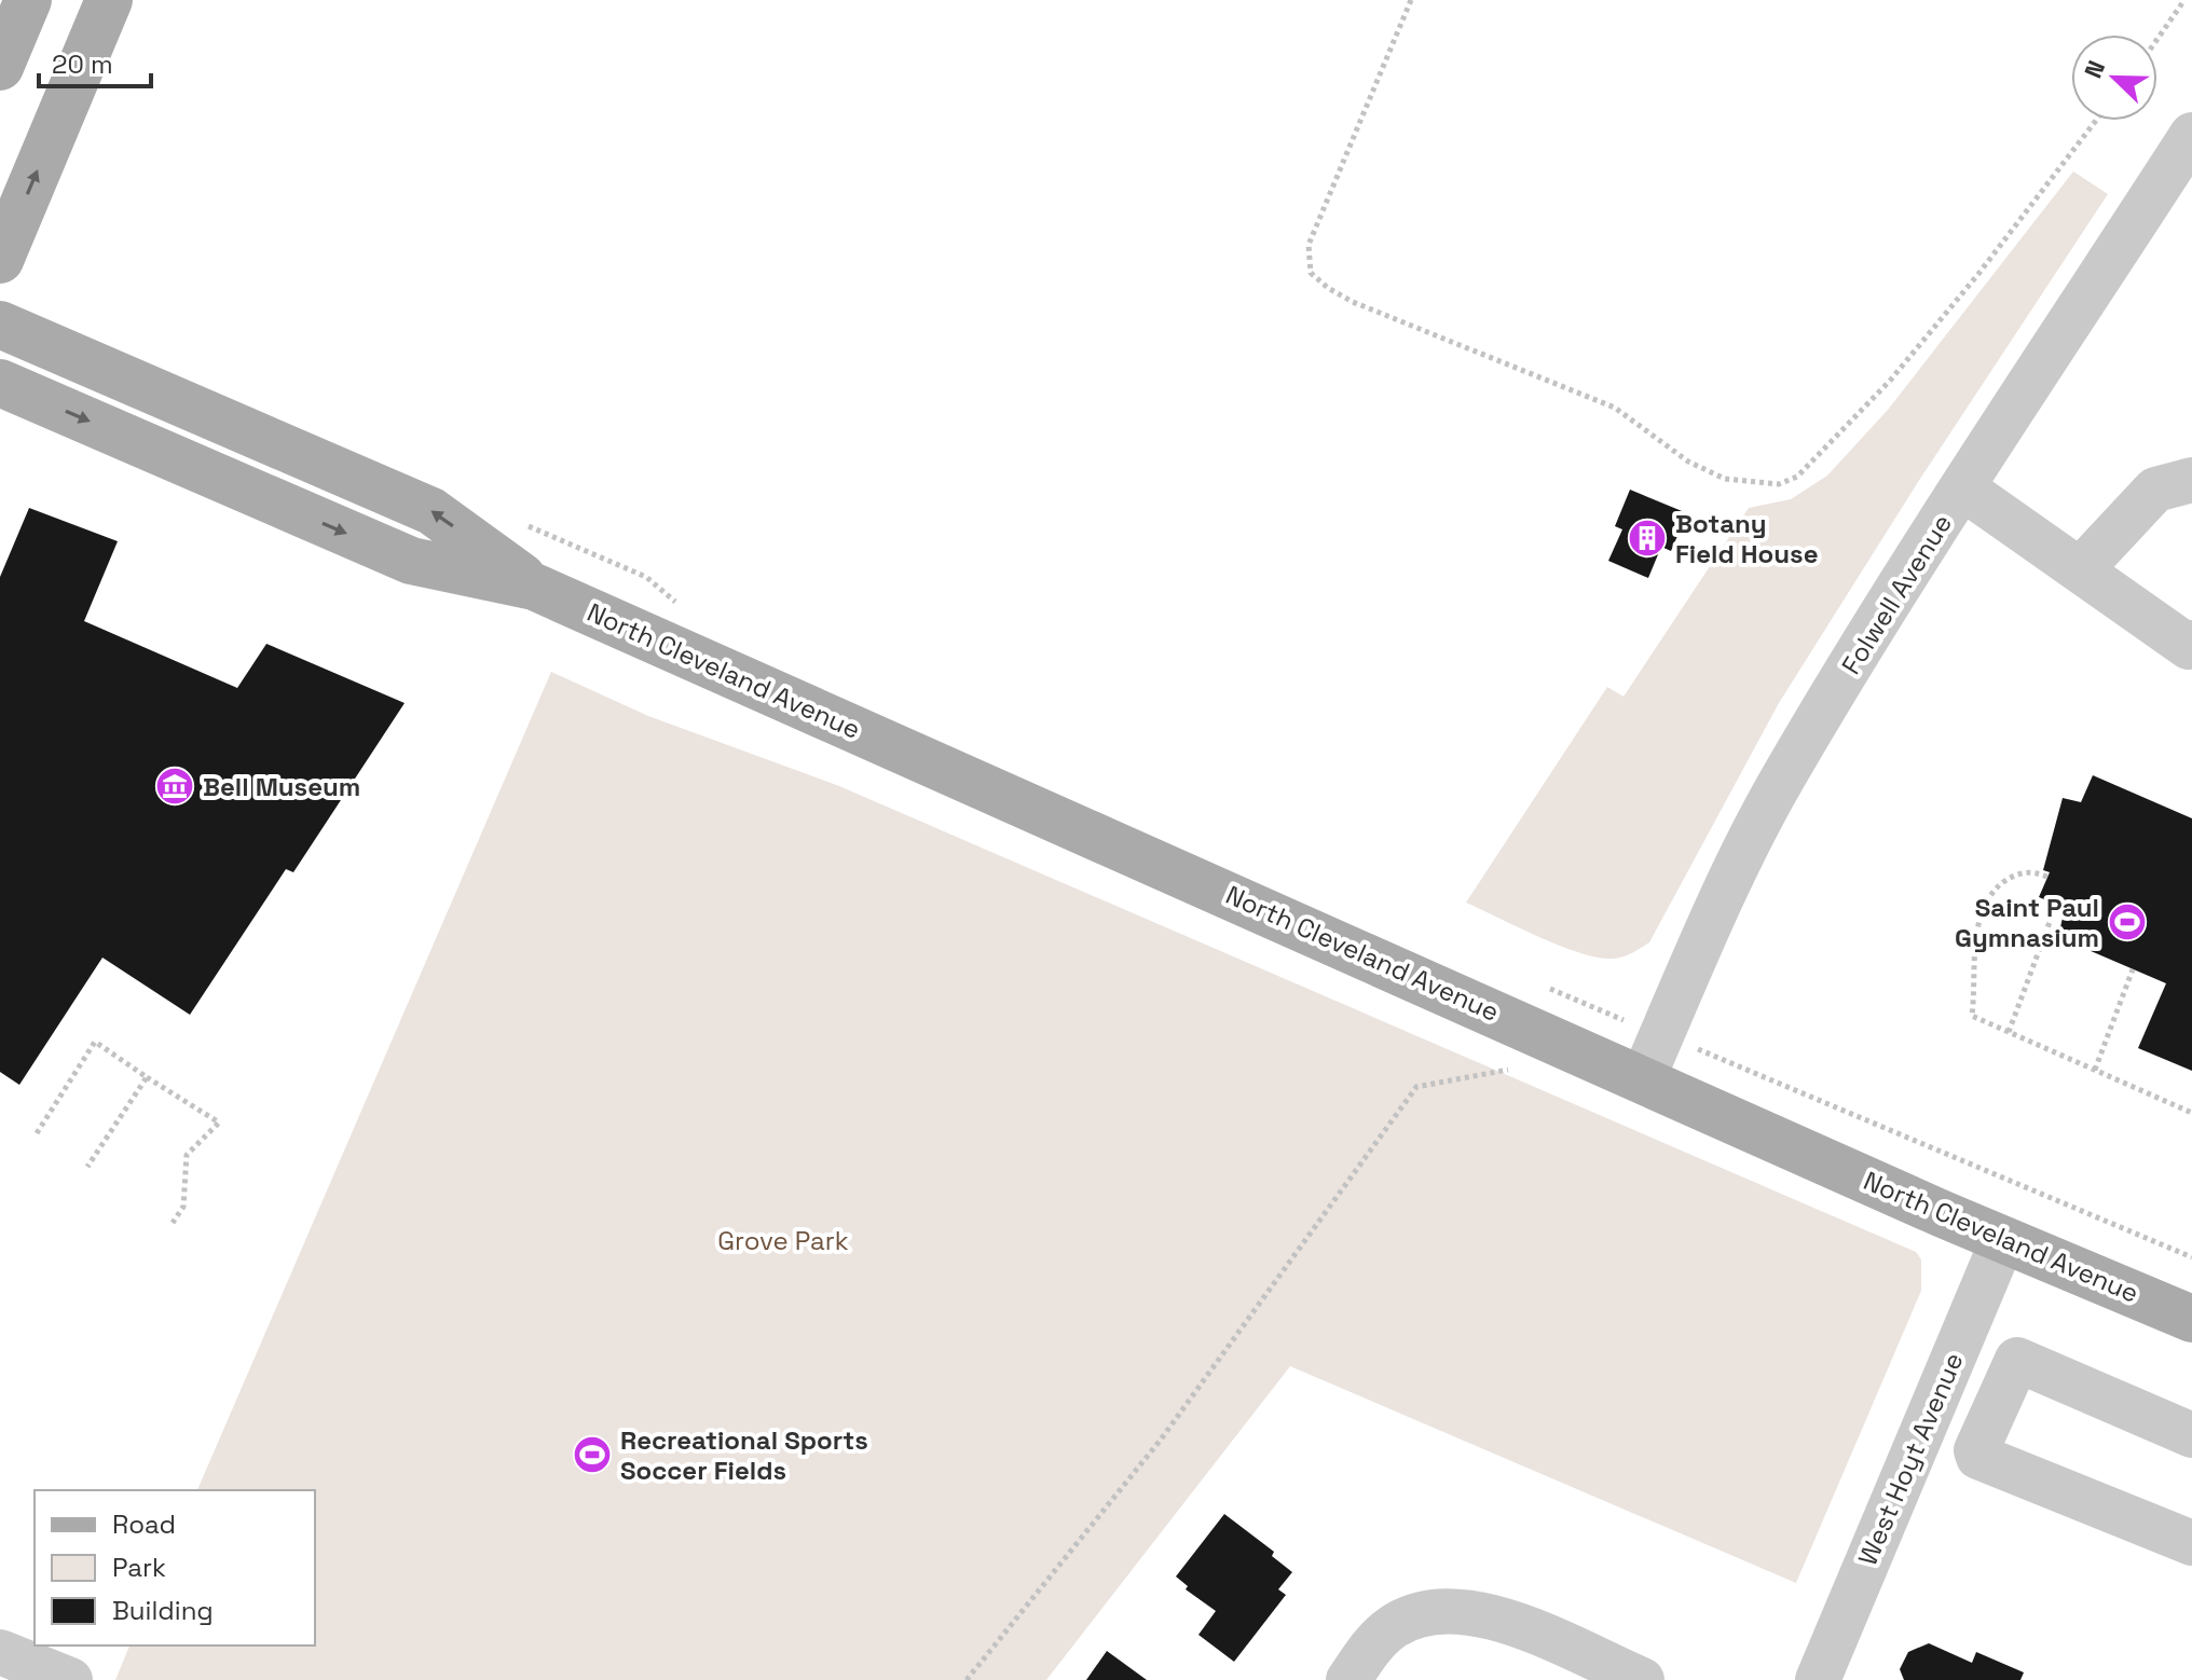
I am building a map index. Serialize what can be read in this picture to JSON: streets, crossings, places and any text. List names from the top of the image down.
{
  "streets": {
    "main road": ["North Cleveland Avenue"],
    "street": ["Folwell Avenue", "West Hoyt Avenue"]
  },
  "crossings": [
    ["Folwell Avenue", "North Cleveland Avenue"],
    ["North Cleveland Avenue", "West Hoyt Avenue"]
  ],
  "parks": ["Grove Park"],
  "places": {
    "building": ["Botany Field House"],
    "museum": ["Bell Museum"],
    "sports": ["Saint Paul Gymnasium", "Recreational Sports Soccer Fields"]
  },
  "legend": ["Road", "Park", "Building"],
  "scale_bar": "20 m",
  "north": "top left"
}
